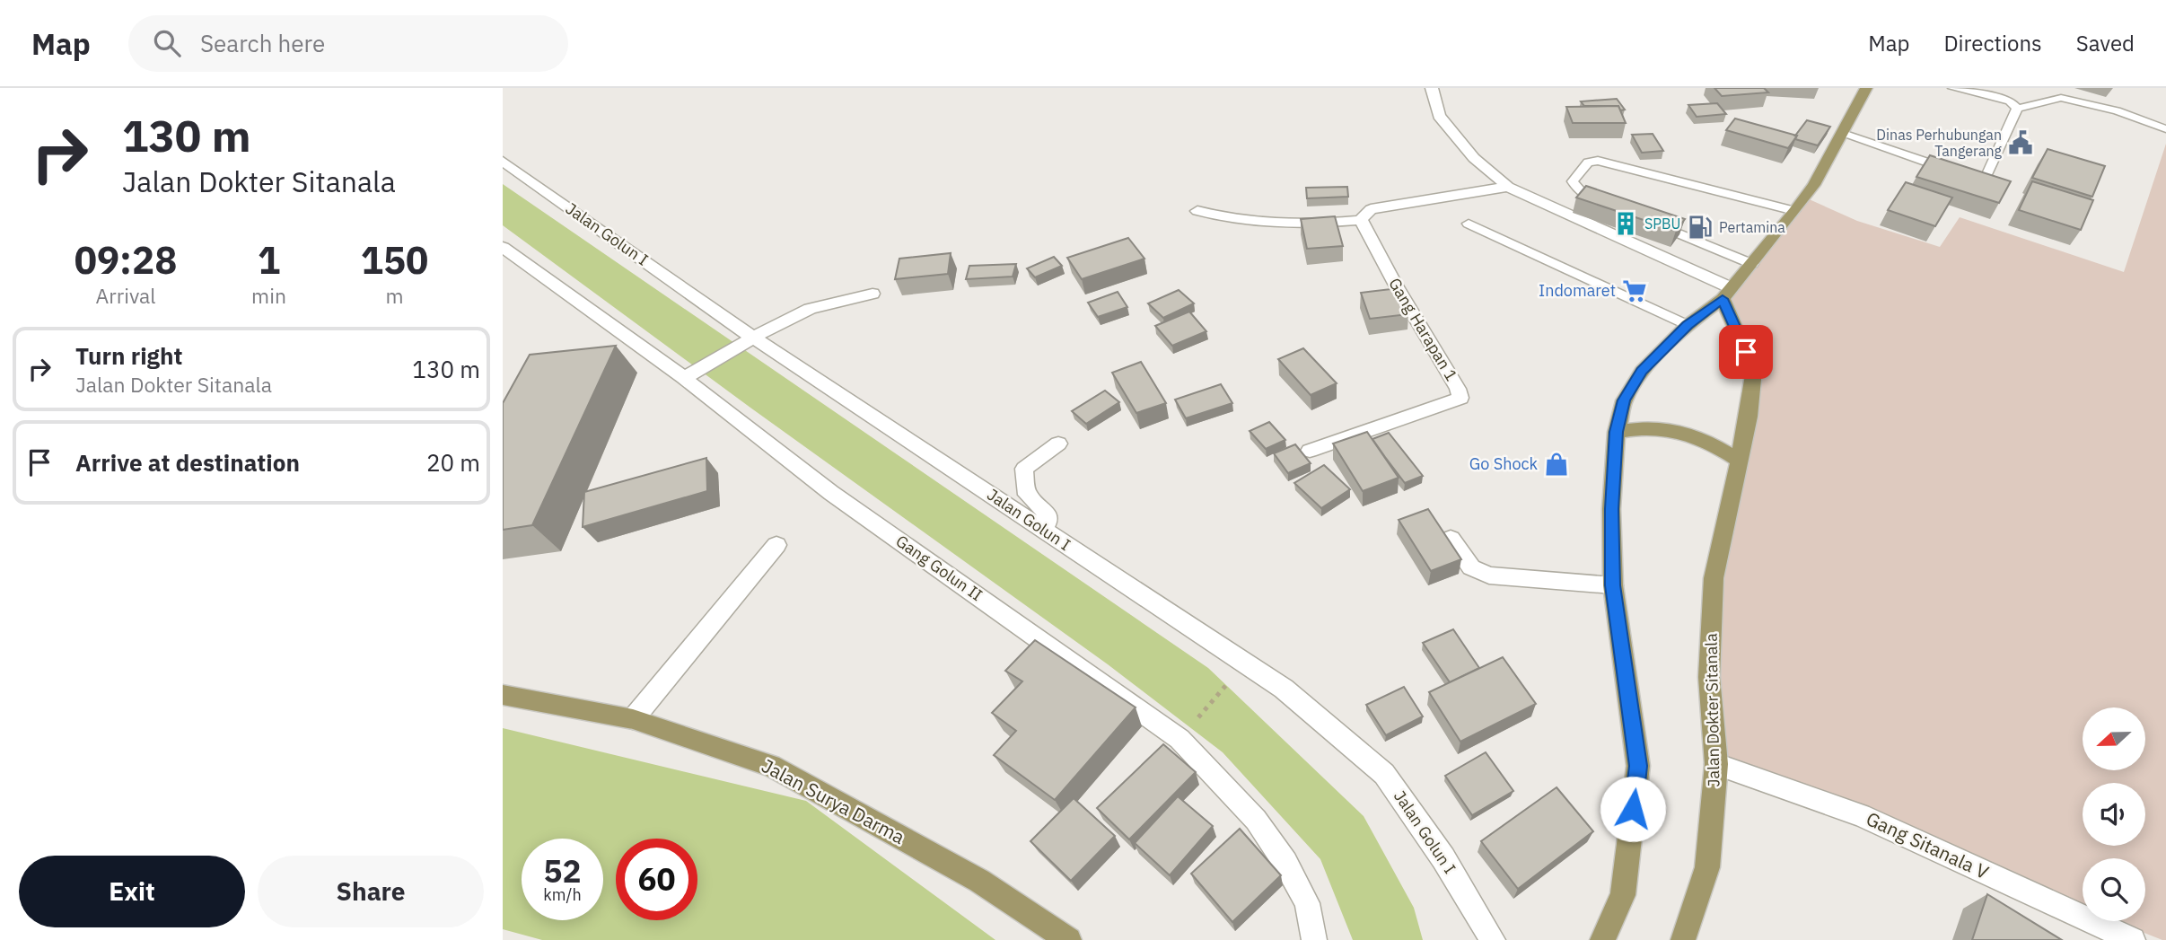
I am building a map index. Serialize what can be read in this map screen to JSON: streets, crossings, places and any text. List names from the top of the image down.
{
  "streets": {
    "main road": ["Jalan Dokter Sitanala", "Jalan Surya Darma"],
    "street": [
      "Jalan Golun I",
      "Gang Harapan 1",
      "Gang Golun II",
      "Gang Sitanala V"
    ]
  },
  "crossings": [
    ["Jalan Dokter Sitanala", "Gang Sitanala V"]
  ],
  "places": {
    "public building": ["Dinas Perhubungan Tangerang"],
    "building": ["SPBU"],
    "fuel station": ["Pertamina"],
    "supermarket": ["Indomaret"],
    "shop": ["Go Shock"]
  },
  "north": "left",
  "page": {
    "header": "Map",
    "search": "Search here",
    "nav": ["Map", "Directions", "Saved"],
    "turn": ["130 m", "Jalan Dokter Sitanala"],
    "eta": [
      "09:28",
      "Arrival",
      "1",
      "min",
      "150",
      "m"
    ],
    "list": [
      {
        "name": "Turn right",
        "note": "Jalan Dokter Sitanala",
        "value": "130 m"
      },
      {
        "name": "Arrive at destination",
        "value": "20 m"
      }
    ],
    "speed": "52 km/h",
    "limit": "60",
    "buttons": ["Exit", "Share"]
  }
}
